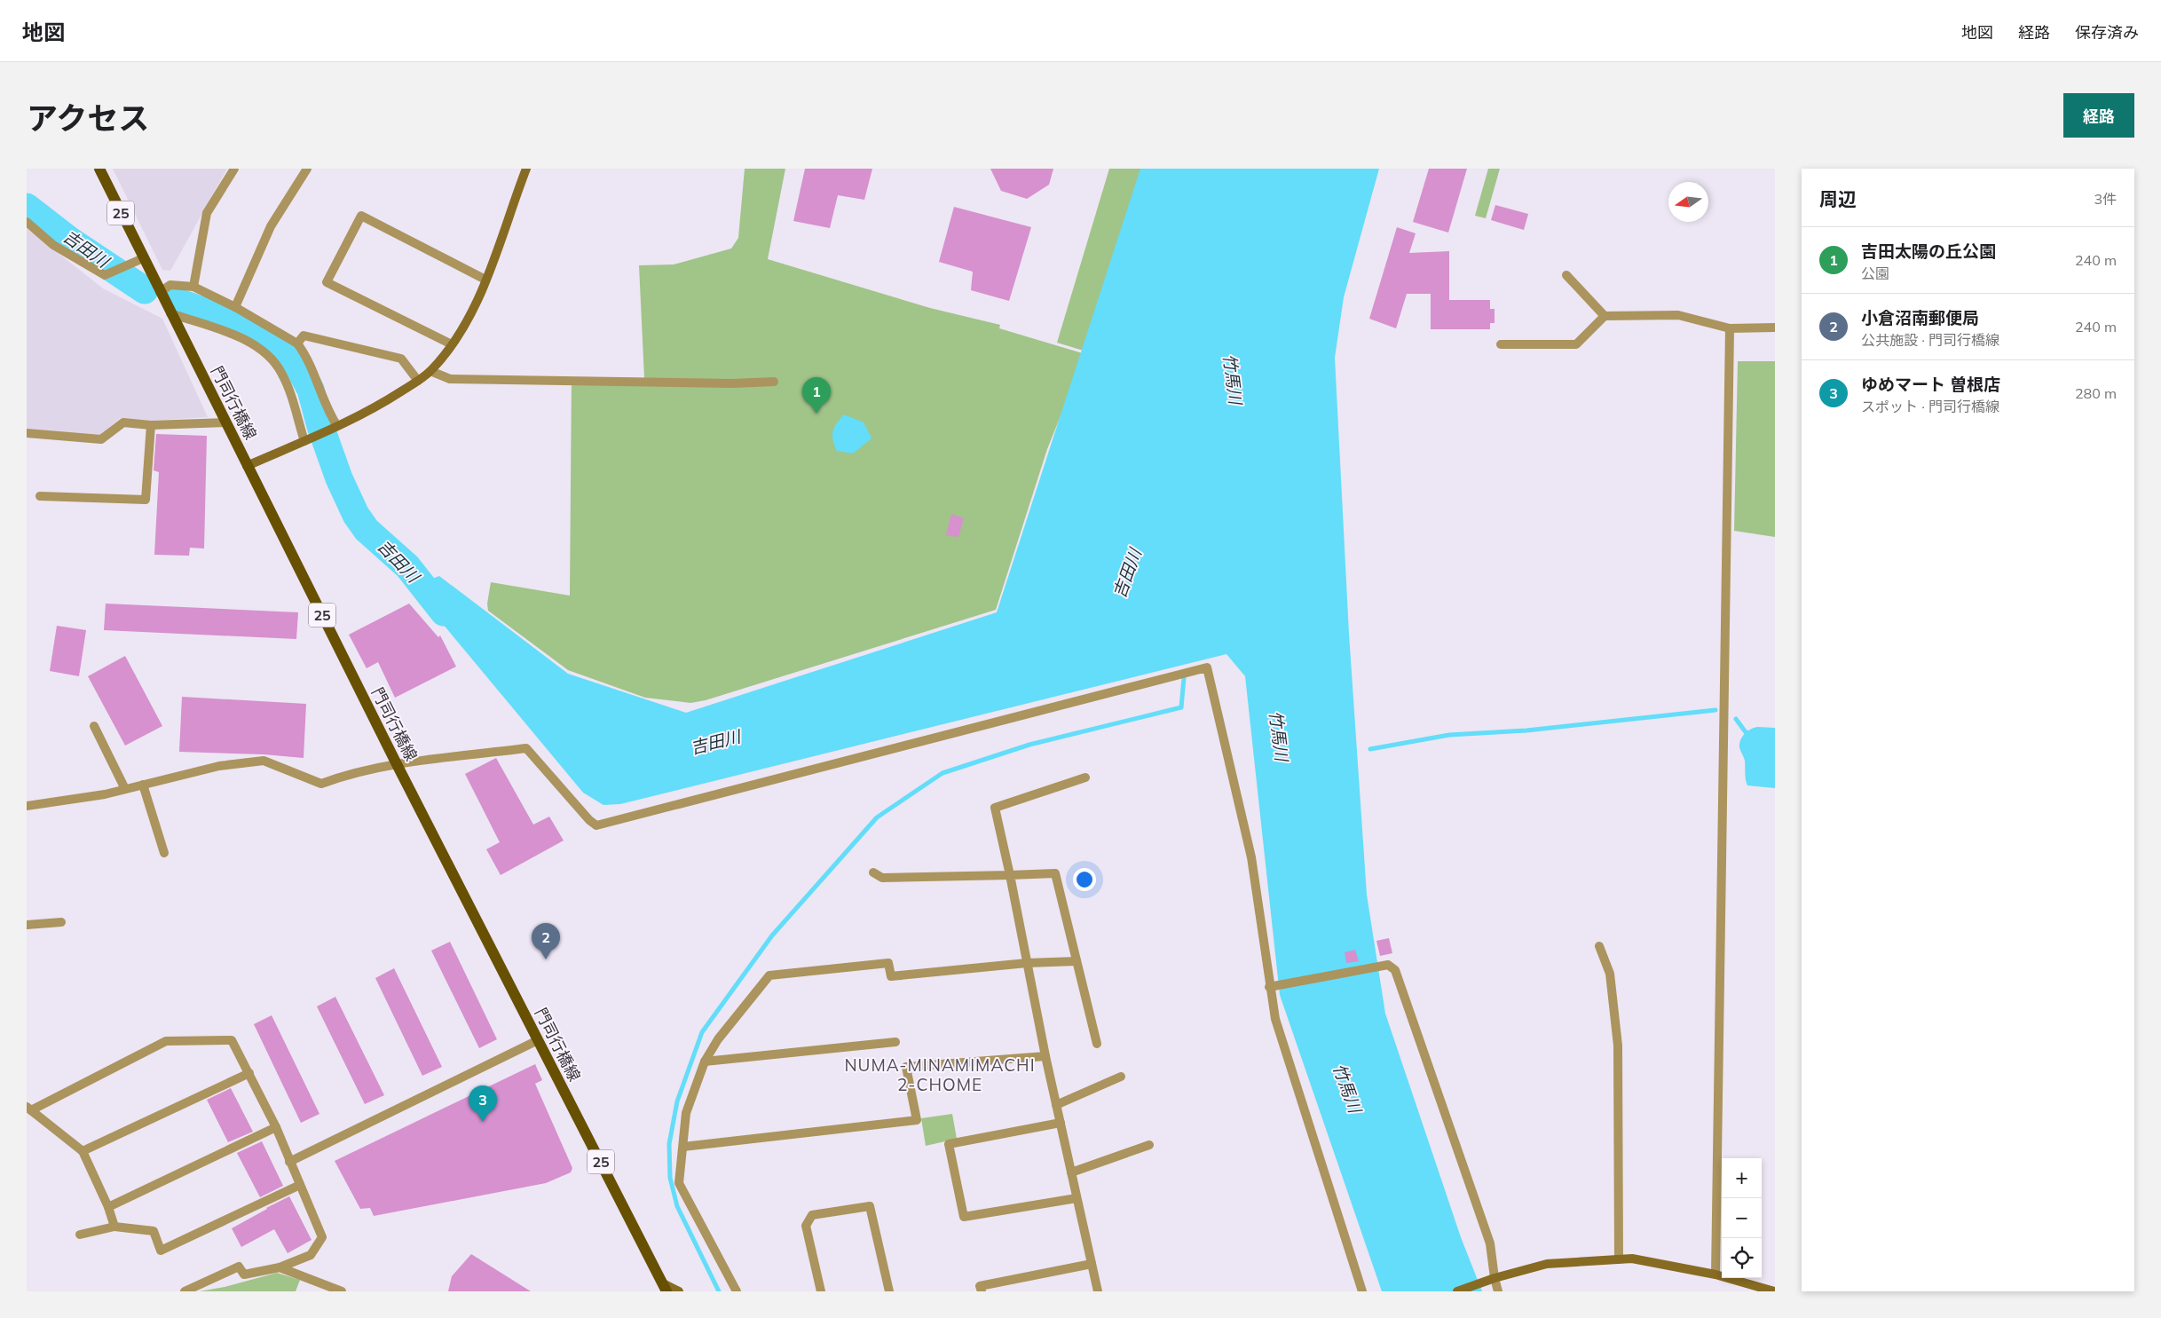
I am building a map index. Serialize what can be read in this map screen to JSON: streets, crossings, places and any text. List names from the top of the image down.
{
  "streets": {
    "main road": ["25", "門司行橋線"]
  },
  "districts": ["NUMA-MINAMIMACHI 2-CHOME"],
  "water": ["吉田川", "竹馬川"],
  "north": "left",
  "page": {
    "header": "地図",
    "nav": ["地図", "経路", "保存済み"],
    "title": "アクセス",
    "buttons": "経路",
    "heading": ["周辺", "3件"],
    "list": [
      {
        "mark": "1",
        "name": "吉田太陽の丘公園",
        "note": "公園",
        "value": "240 m"
      },
      {
        "mark": "2",
        "name": "小倉沼南郵便局",
        "note": "公共施設 · 門司行橋線",
        "value": "240 m"
      },
      {
        "mark": "3",
        "name": "ゆめマート 曽根店",
        "note": "スポット · 門司行橋線",
        "value": "280 m"
      }
    ],
    "pins": ["1", "2", "3"],
    "map_buttons": ["+", "−"]
  }
}
